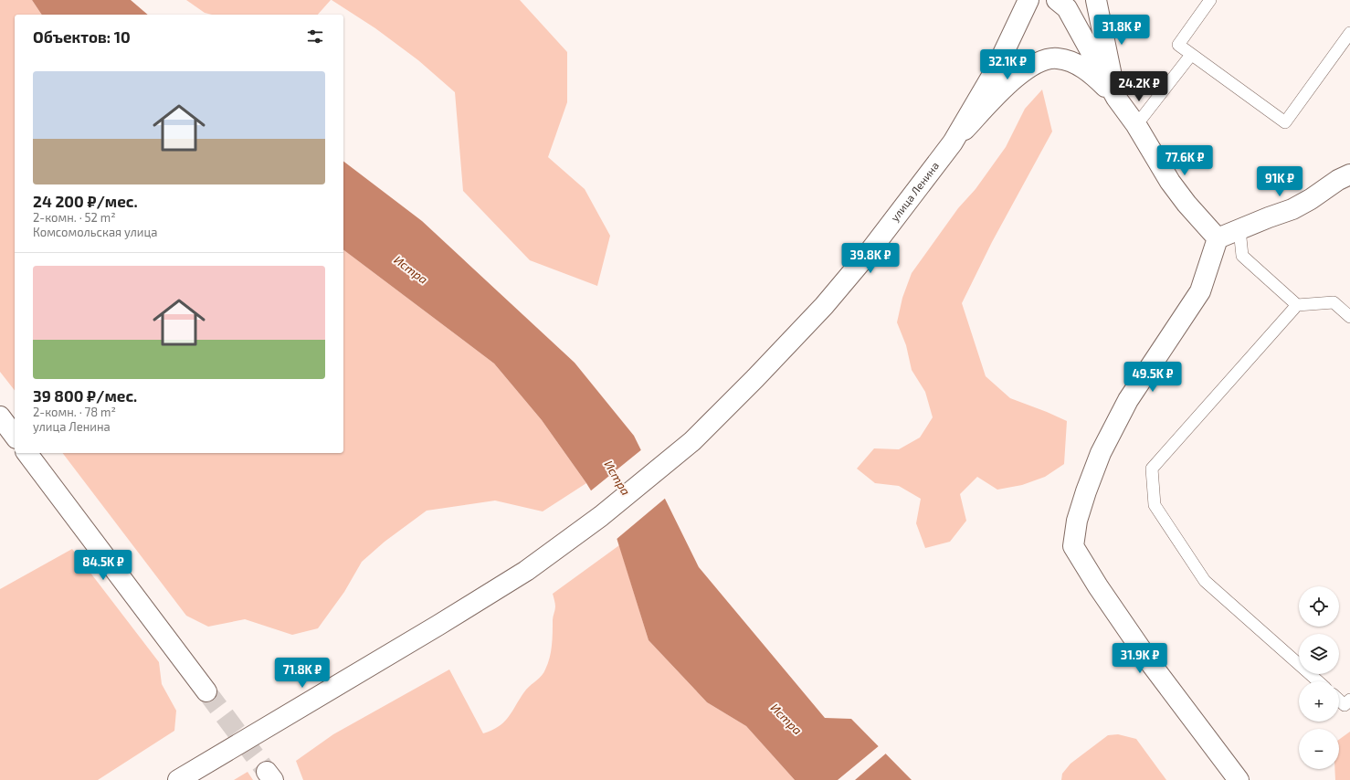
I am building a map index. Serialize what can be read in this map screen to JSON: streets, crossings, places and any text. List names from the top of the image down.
{
  "streets": {
    "street": ["улица Ленина"]
  },
  "water": ["Истра"],
  "page": {
    "price": [
      "31.8K ₽",
      "32.1K ₽",
      "24.2K ₽",
      "77.6K ₽",
      "91K ₽",
      "39.8K ₽",
      "49.5K ₽",
      "84.5K ₽",
      "31.9K ₽",
      "71.8K ₽"
    ],
    "heading": "Объектов: 10",
    "list": [
      {
        "name": "24 200 ₽/мес.",
        "note": "2-комн. · 52 m² · Комсомольская улица"
      },
      {
        "name": "39 800 ₽/мес.",
        "note": "2-комн. · 78 m² · улица Ленина"
      }
    ],
    "map_buttons": ["+", "−"]
  }
}
